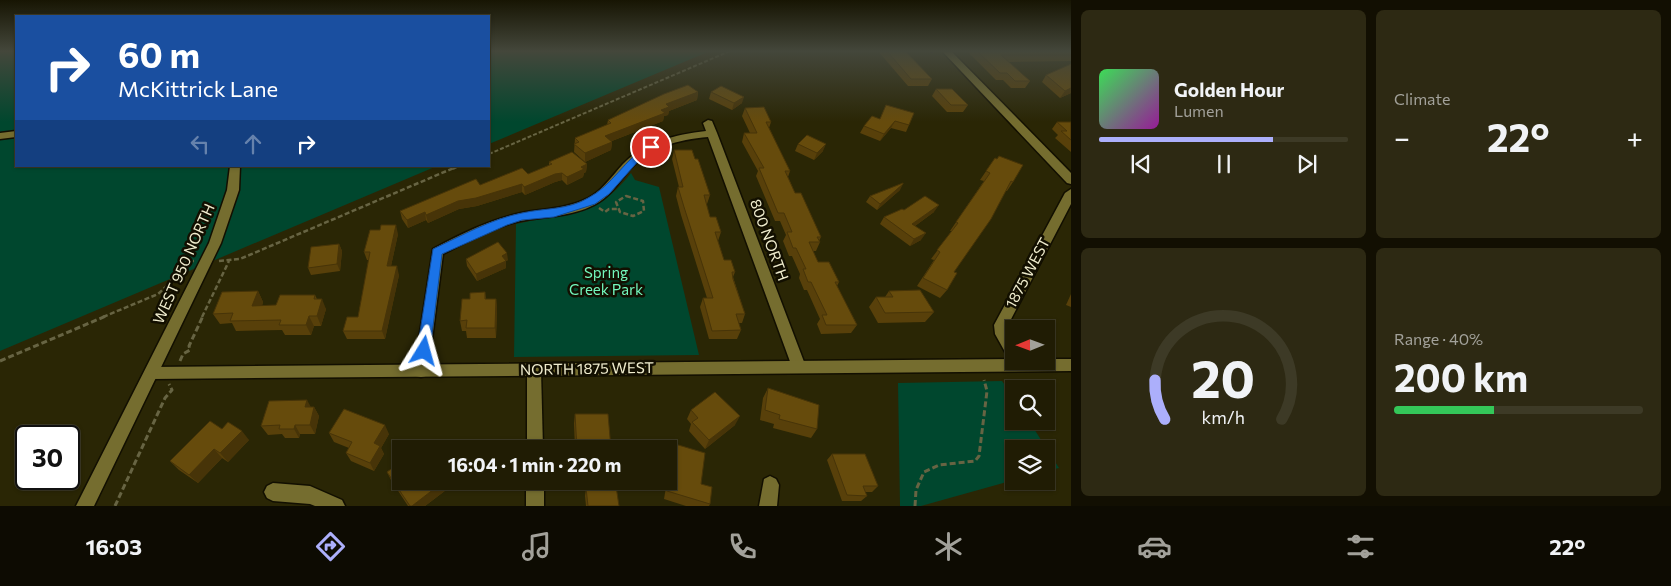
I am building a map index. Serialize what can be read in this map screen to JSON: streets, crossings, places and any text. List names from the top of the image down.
{
  "streets": {
    "street": [
      "800 NORTH",
      "WEST 950 NORTH",
      "1875 WEST",
      "NORTH 1875 WEST"
    ]
  },
  "crossings": [
    ["800 NORTH", "NORTH 1875 WEST"],
    ["WEST 950 NORTH", "NORTH 1875 WEST"]
  ],
  "parks": ["Spring Creek Park"],
  "north": "left",
  "page": {
    "tile": [
      "Climate",
      ["Range · 40%", "200 km"]
    ],
    "turn": ["60 m", "McKittrick Lane"],
    "song": ["Golden Hour", "Lumen"],
    "heat": ["−", "22°", "+"],
    "limit": "30",
    "trip": "16:04 · 1 min · 220 m",
    "tabs": ["16:03", "22°"],
    "gauge": ["20", "km/h"]
  }
}
